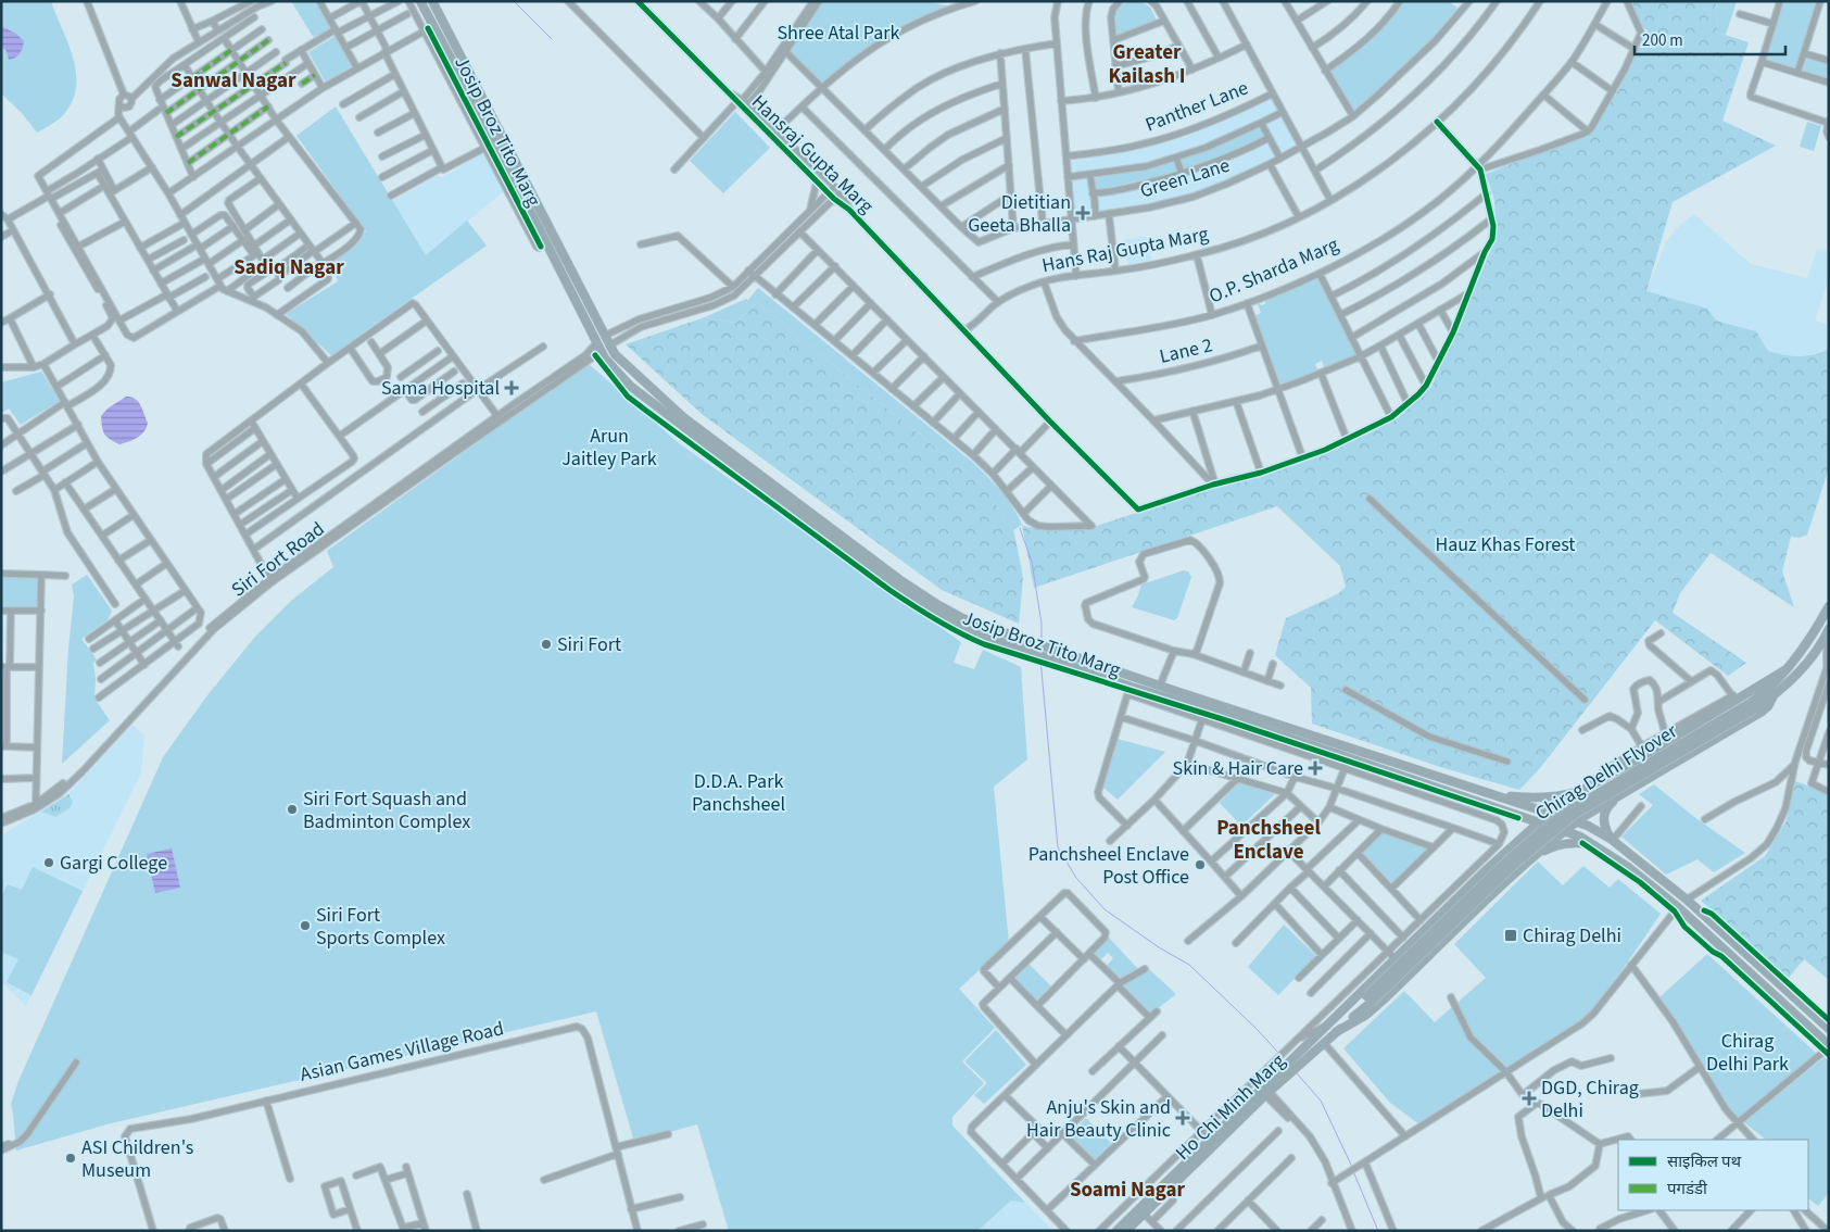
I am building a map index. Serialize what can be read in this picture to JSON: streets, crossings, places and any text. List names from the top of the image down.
{
  "streets": {
    "main road": ["Josip Broz Tito Marg", "Chirag Delhi Flyover", "Ho Chi Minh Marg"],
    "street": [
      "Panther Lane",
      "Hansraj Gupta Marg",
      "Green Lane",
      "Hans Raj Gupta Marg",
      "O.P. Sharda Marg",
      "Lane 2",
      "Siri Fort Road",
      "Asian Games Village Road"
    ]
  },
  "crossings": [
    ["Josip Broz Tito Marg", "Siri Fort Road"],
    ["Hansraj Gupta Marg", "Hans Raj Gupta Marg"],
    ["Chirag Delhi Flyover", "Ho Chi Minh Marg"]
  ],
  "districts": [
    "Greater Kailash I",
    "Sanwal Nagar",
    "Sadiq Nagar",
    "Panchsheel Enclave",
    "Soami Nagar"
  ],
  "parks": [
    "Shree Atal Park",
    "Arun Jaitley Park",
    "Hauz Khas Forest",
    "D.D.A. Park Panchsheel",
    "Chirag Delhi Park"
  ],
  "places": {
    "health": [
      "Dietitian Geeta Bhalla",
      "Sama Hospital",
      "Skin & Hair Care",
      "DGD, Chirag Delhi",
      "Anju's Skin and Hair Beauty Clinic"
    ],
    "other": [
      "Siri Fort",
      "Siri Fort Squash and Badminton Complex",
      "Gargi College",
      "Panchsheel Enclave Post Office",
      "Siri Fort Sports Complex",
      "ASI Children's Museum"
    ],
    "transit": ["Chirag Delhi"]
  },
  "legend": ["साइकिल पथ", "पगडंडी"],
  "scale_bar": "200 m"
}
